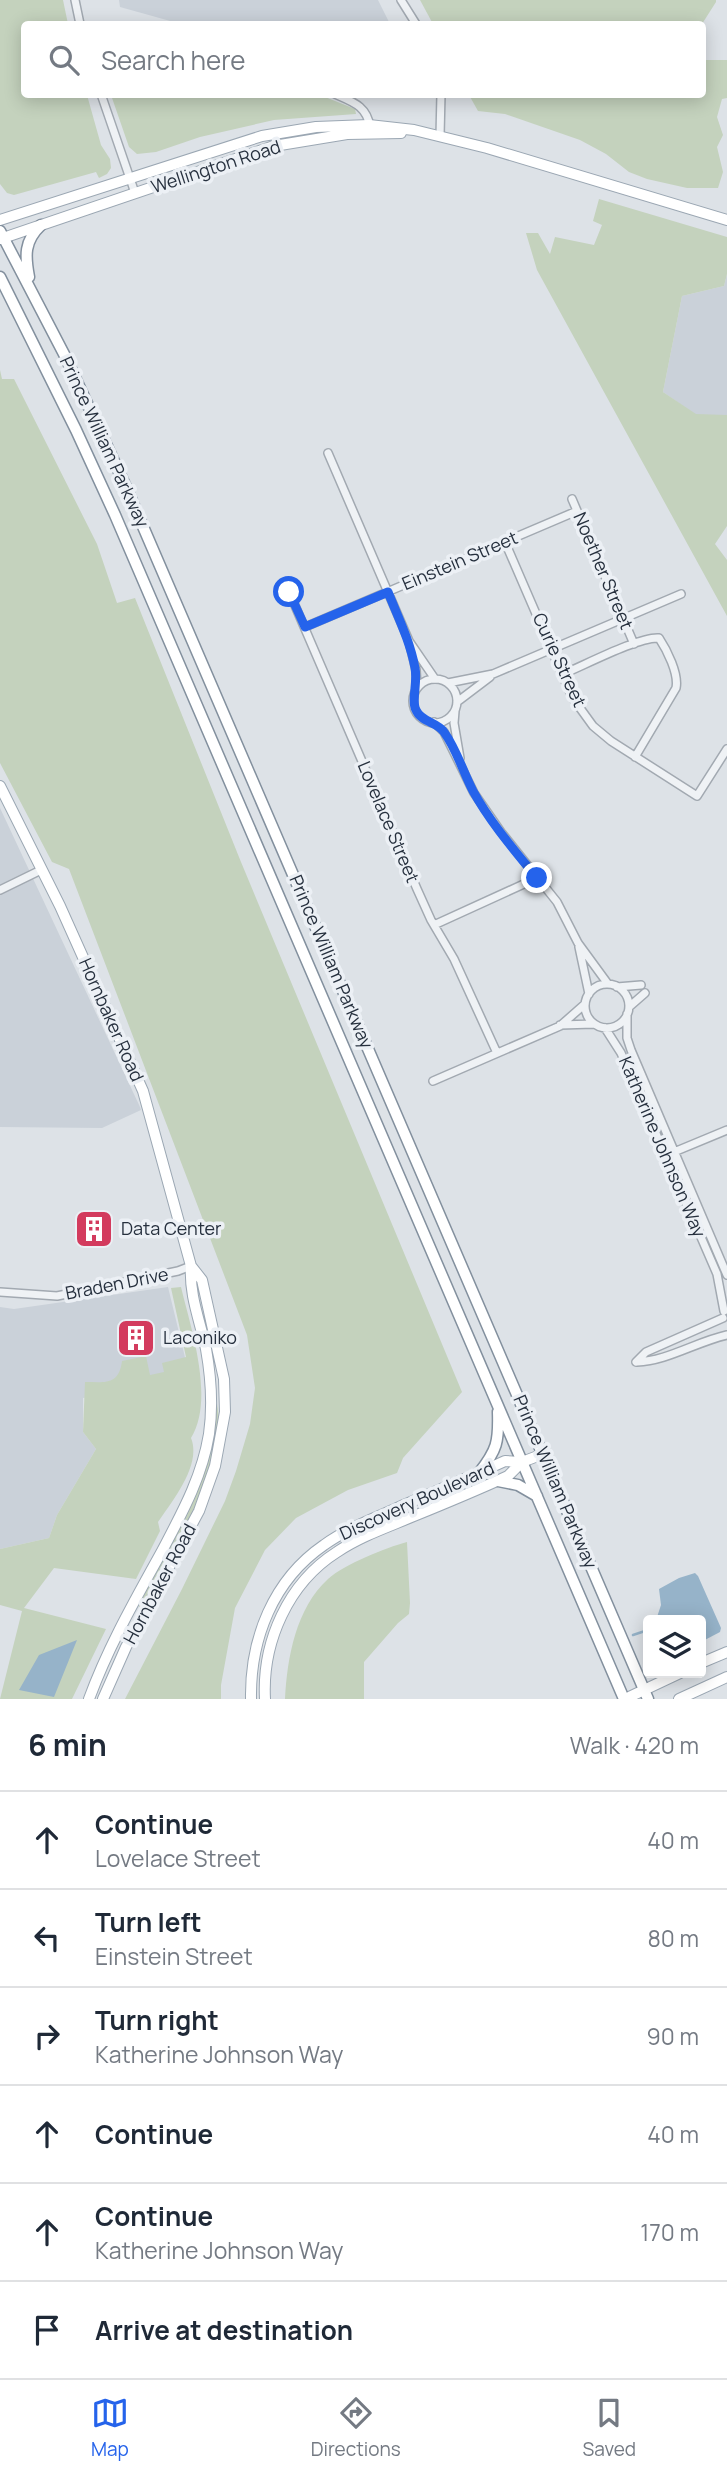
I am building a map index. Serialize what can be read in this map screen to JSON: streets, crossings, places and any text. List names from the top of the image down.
{
  "streets": {
    "highway": ["Prince William Parkway"],
    "main road": ["Wellington Road", "Hornbaker Road", "Discovery Boulevard"],
    "street": [
      "Einstein Street",
      "Noether Street",
      "Curie Street",
      "Lovelace Street",
      "Katherine Johnson Way",
      "Braden Drive"
    ]
  },
  "crossings": [
    ["Wellington Road", "Prince William Parkway"],
    ["Prince William Parkway", "Discovery Boulevard"],
    ["Einstein Street", "Noether Street"],
    ["Einstein Street", "Curie Street"],
    ["Einstein Street", "Lovelace Street"],
    ["Hornbaker Road", "Braden Drive"]
  ],
  "places": {
    "building": ["Data Center", "Laconiko"]
  },
  "page": {
    "search": "Search here",
    "heading": ["6 min", "Walk · 420 m"],
    "list": [
      ["Continue", "Lovelace Street", "40 m"],
      ["Turn left", "Einstein Street", "80 m"],
      ["Turn right", "Katherine Johnson Way", "90 m"],
      ["Continue", "40 m"],
      ["Continue", "Katherine Johnson Way", "170 m"],
      "Arrive at destination"
    ],
    "nav": ["Map", "Directions", "Saved"]
  }
}
